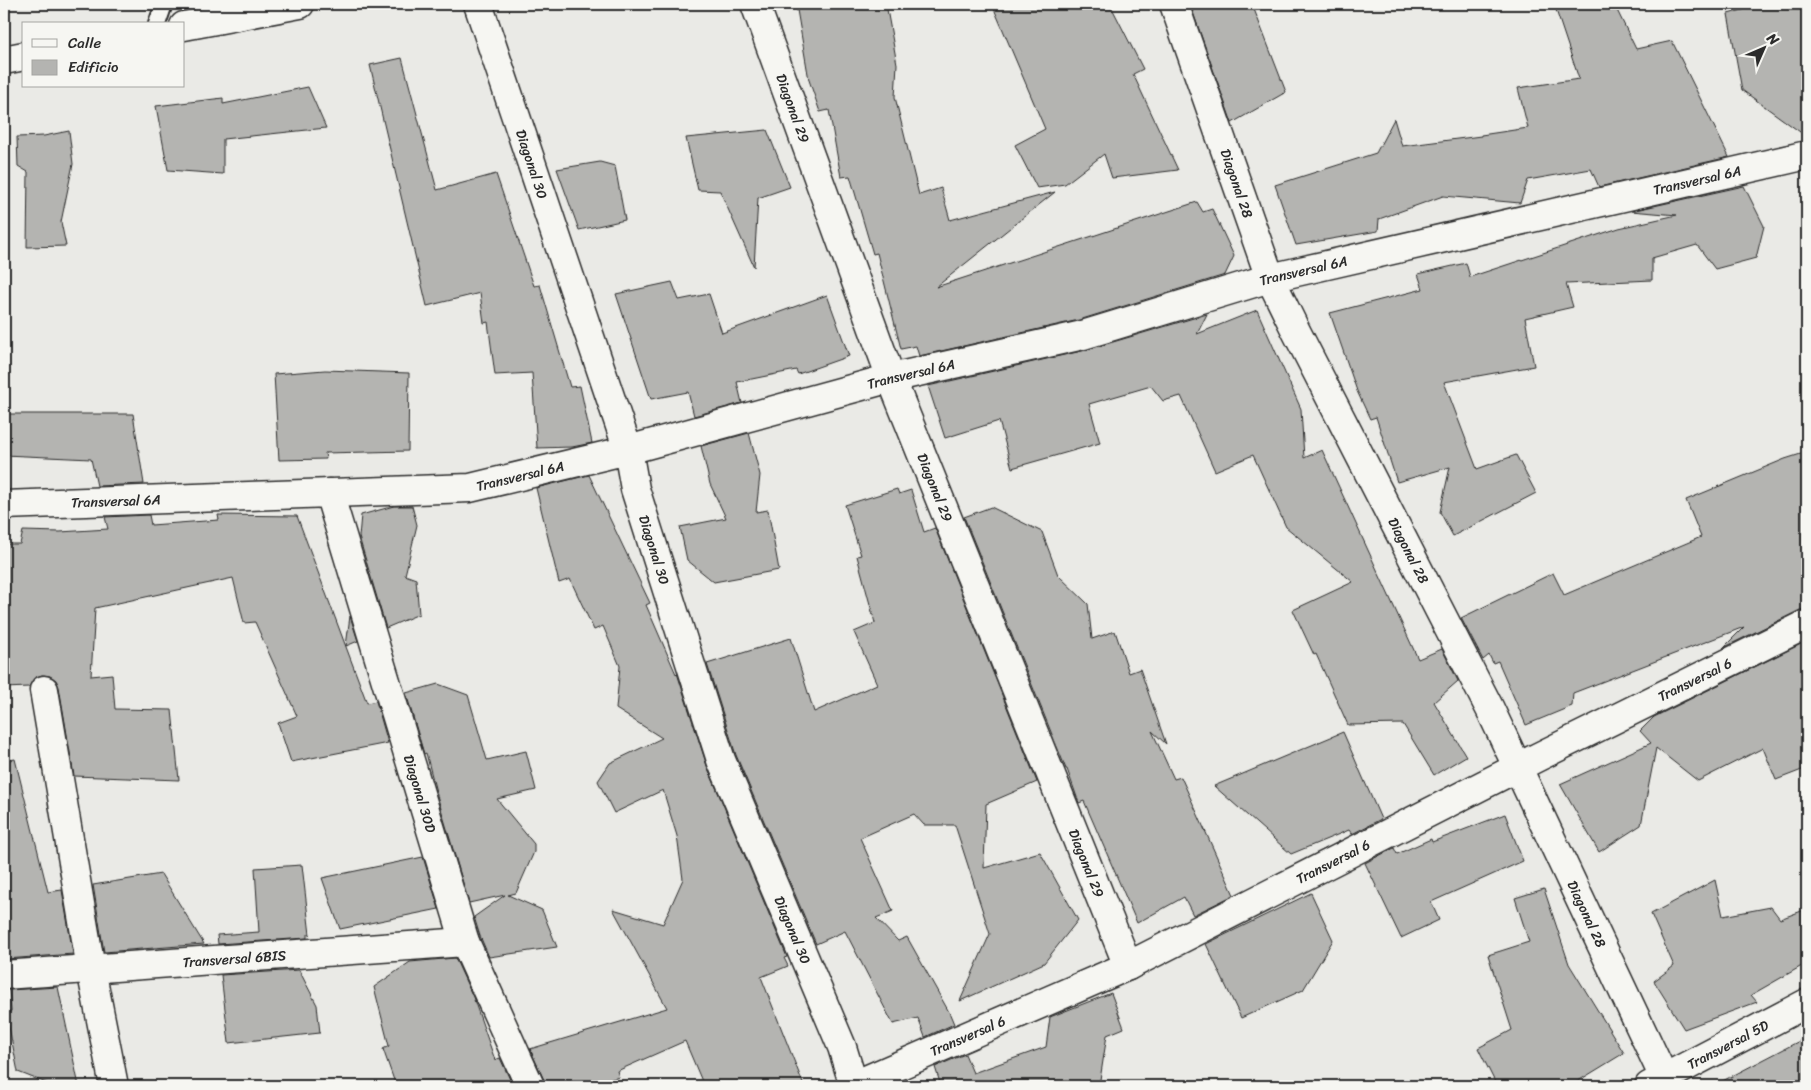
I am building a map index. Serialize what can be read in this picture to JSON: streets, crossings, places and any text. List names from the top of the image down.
{
  "streets": {
    "street": [
      "Diagonal 29",
      "Diagonal 30",
      "Transversal 6A",
      "Diagonal 28",
      "Transversal 6",
      "Diagonal 30D",
      "Transversal 6BIS",
      "Transversal 5D"
    ]
  },
  "crossings": [
    ["Diagonal 29", "Transversal 6A"],
    ["Diagonal 29", "Transversal 6"],
    ["Diagonal 30", "Transversal 6A"],
    ["Diagonal 30", "Transversal 6"],
    ["Transversal 6A", "Diagonal 28"],
    ["Transversal 6A", "Diagonal 30D"],
    ["Diagonal 28", "Transversal 6"],
    ["Diagonal 28", "Transversal 5D"],
    ["Diagonal 30D", "Transversal 6BIS"]
  ],
  "legend": ["Calle", "Edificio"],
  "north": "top right"
}
